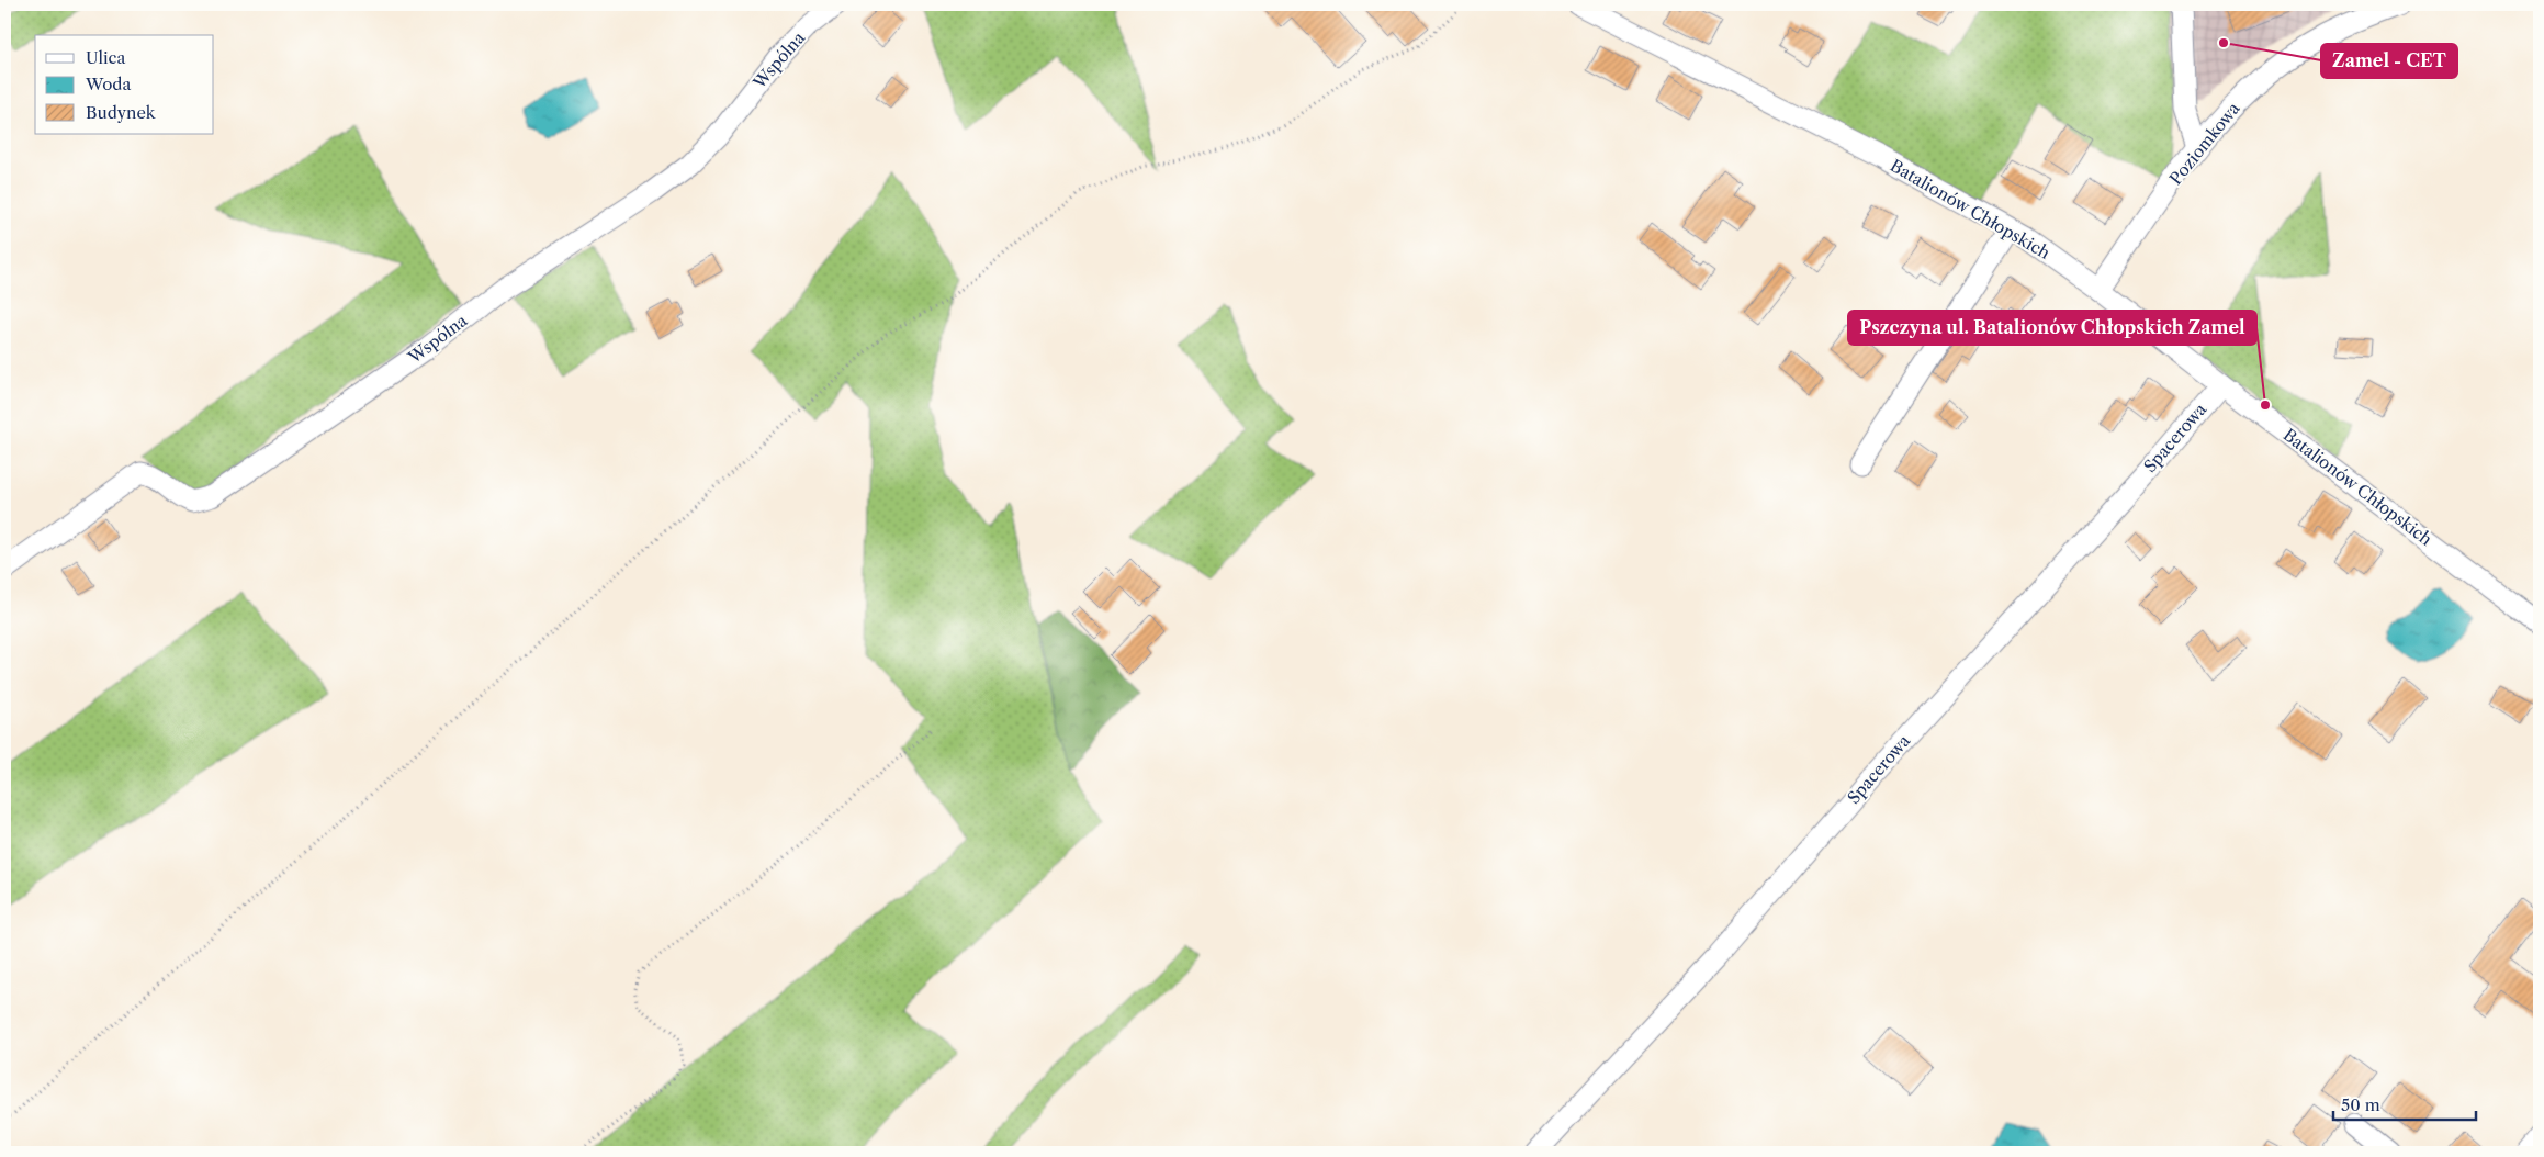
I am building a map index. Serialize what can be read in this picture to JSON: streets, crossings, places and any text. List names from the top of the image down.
{
  "streets": {
    "street": [
      "Wspólna",
      "Poziomkowa",
      "Batalionów Chłopskich",
      "Spacerowa"
    ]
  },
  "crossings": [
    ["Poziomkowa", "Batalionów Chłopskich"],
    ["Batalionów Chłopskich", "Spacerowa"]
  ],
  "places": ["Zamel - CET", "Pszczyna ul. Batalionów Chłopskich Zamel"],
  "legend": ["Ulica", "Woda", "Budynek"],
  "scale_bar": "50 m"
}
